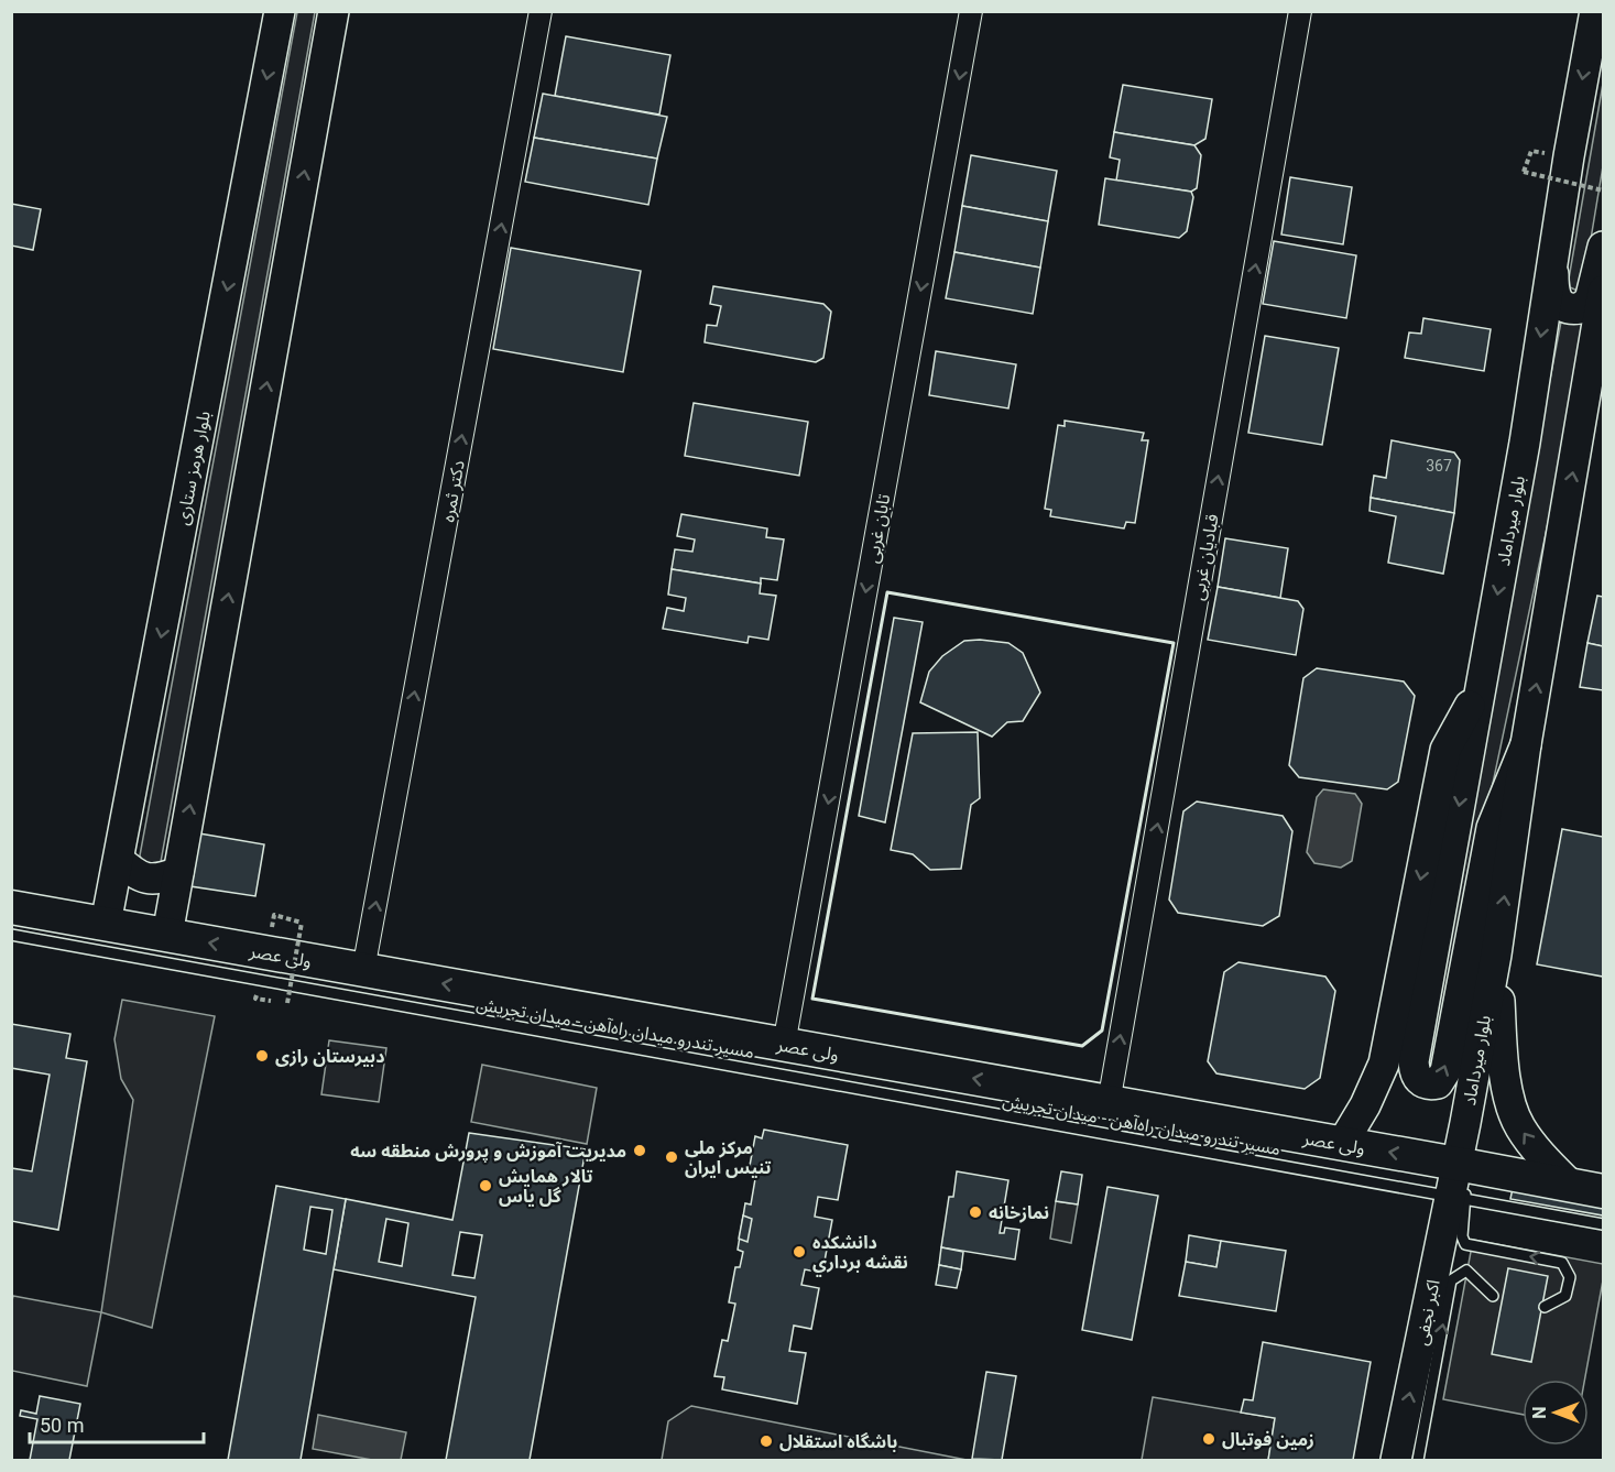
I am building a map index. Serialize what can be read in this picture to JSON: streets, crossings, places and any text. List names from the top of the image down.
{
  "streets": {
    "main road": [
      "بلوار هرمز ستاری",
      "بلوار میرداماد",
      "ولی عصر",
      "اکبر نجفی"
    ],
    "street": ["دکتر ثمره", "تابان غربی", "قبادیان غربی"],
    "lane": ["مسیر تندرو میدان راه‌آهن - میدان تجریش"]
  },
  "crossings": [
    ["بلوار هرمز ستاری", "ولی عصر"],
    ["دکتر ثمره", "ولی عصر"],
    ["بلوار میرداماد", "ولی عصر"],
    ["بلوار میرداماد", "مسیر تندرو میدان راه‌آهن - میدان تجریش"],
    ["بلوار میرداماد", "اکبر نجفی"],
    ["تابان غربی", "ولی عصر"],
    ["قبادیان غربی", "ولی عصر"],
    ["ولی عصر", "مسیر تندرو میدان راه‌آهن - میدان تجریش"],
    ["ولی عصر", "اکبر نجفی"],
    ["مسیر تندرو میدان راه‌آهن - میدان تجریش", "اکبر نجفی"]
  ],
  "one_way": [
    "دکتر ثمره",
    "تابان غربی",
    "قبادیان غربی",
    "ولی عصر",
    "اکبر نجفی"
  ],
  "places": [
    "دبیرستان رازی",
    "مدیریت آموزش و پرورش منطقه سه",
    "مرکز ملی تنیس ایران",
    "تالار همایش گل یاس",
    "نمازخانه",
    "دانشكده نقشه برداري",
    "زمین فوتبال",
    "باشگاه استقلال"
  ],
  "house_numbers": ["367"],
  "scale_bar": "50 m",
  "north": "left"
}
